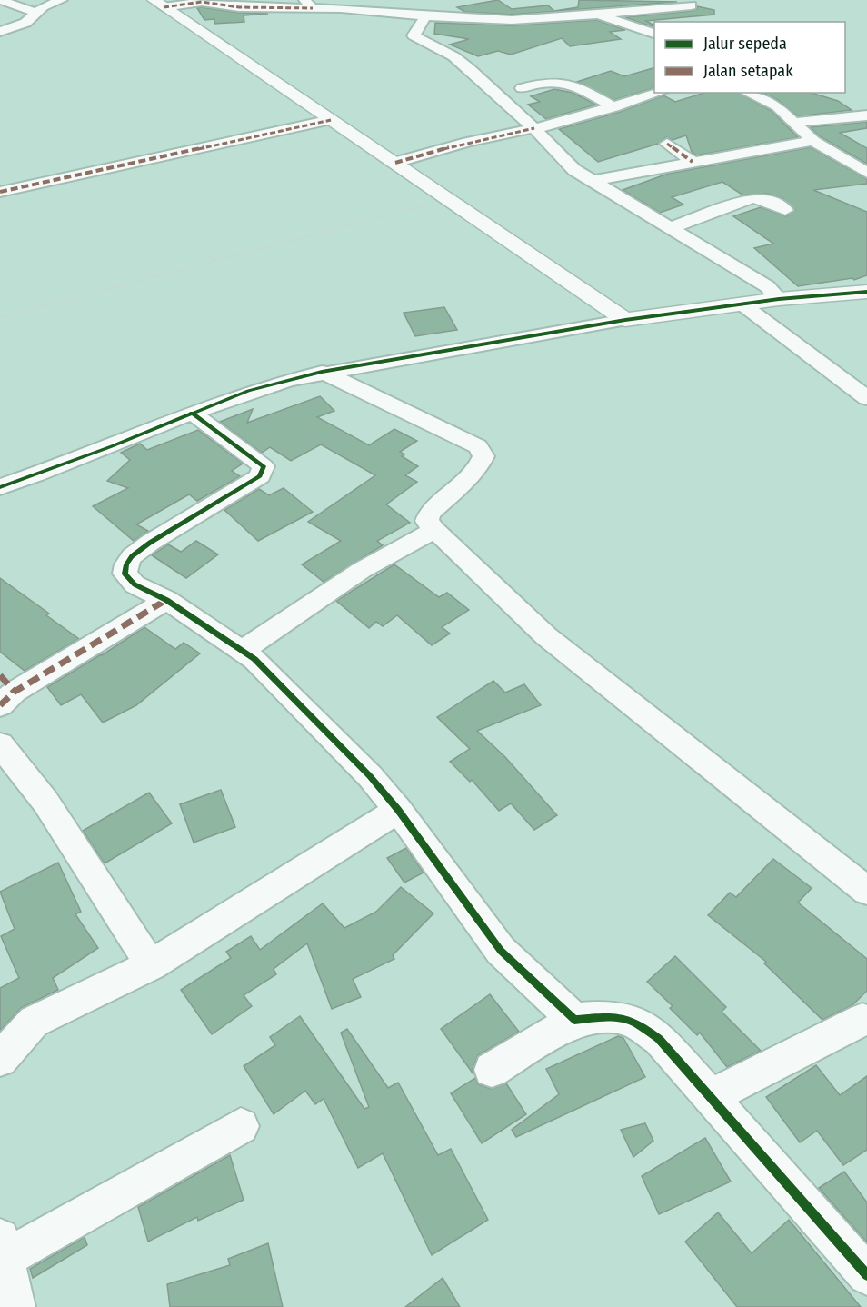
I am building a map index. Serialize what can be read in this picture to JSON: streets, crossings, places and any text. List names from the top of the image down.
{
  "legend": ["Jalur sepeda", "Jalan setapak"]
}
